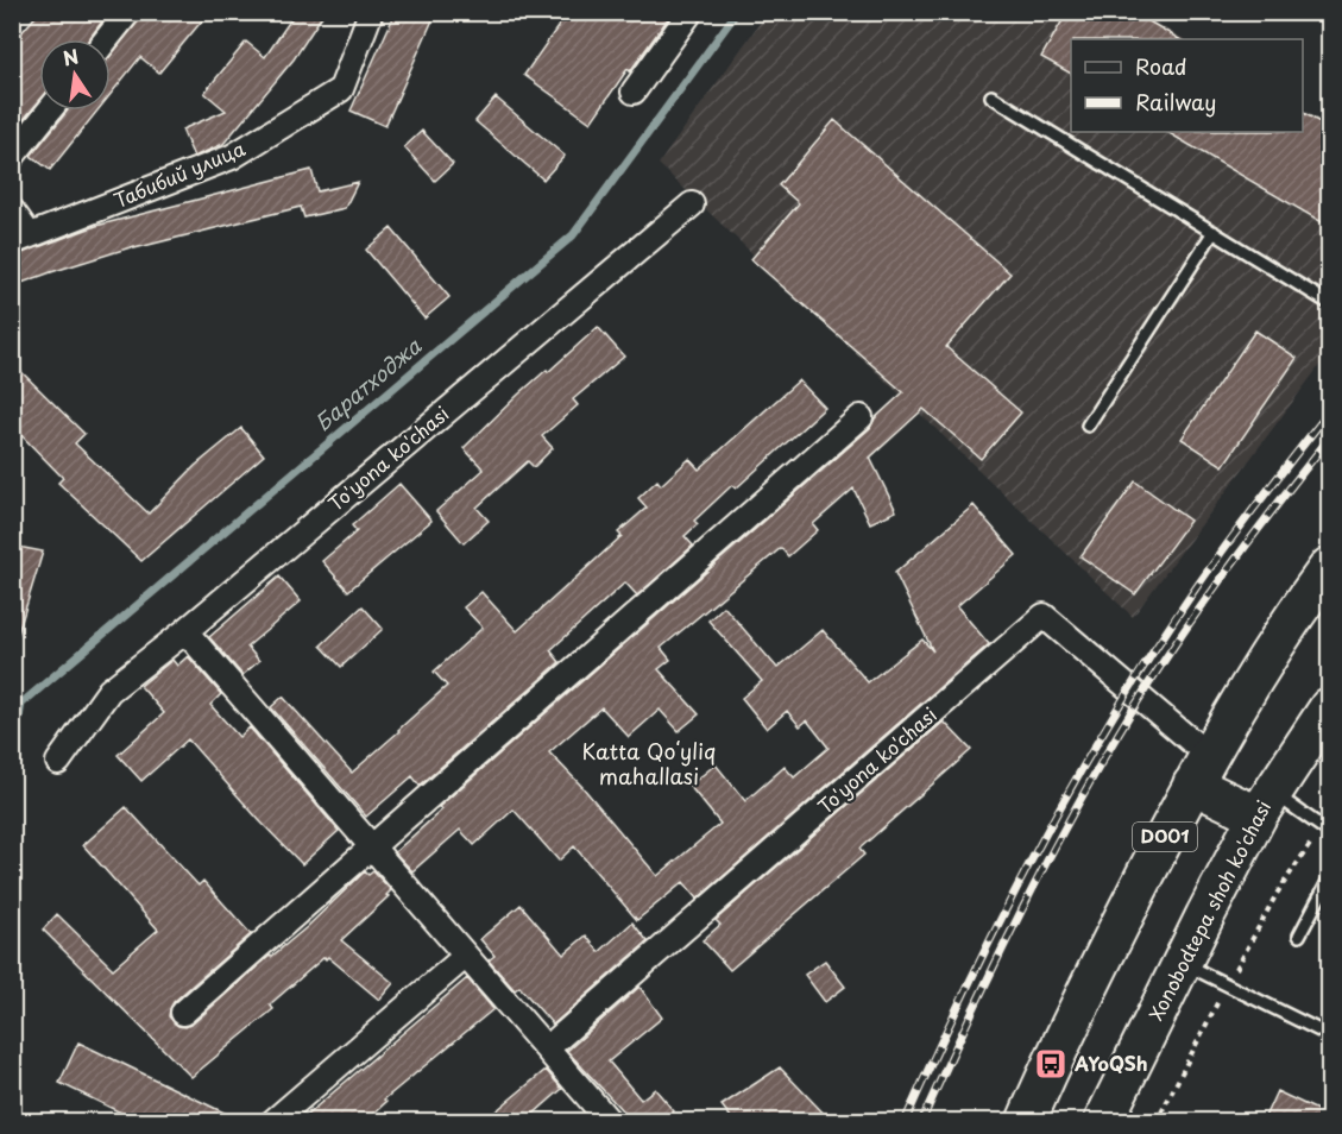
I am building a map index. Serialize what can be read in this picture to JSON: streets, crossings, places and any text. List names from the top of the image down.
{
  "streets": {
    "highway": ["D001", "Xonobodtepa shoh ko'chasi"],
    "street": ["Табибий улица", "To'yona ko'chasi"]
  },
  "crossings": [
    ["To'yona ko'chasi", "D001"]
  ],
  "districts": ["Katta Qoʻyliq mahallasi"],
  "water": ["Баратходжа"],
  "places": {
    "bus stop": ["AYoQSh"]
  },
  "legend": ["Road", "Railway"],
  "north": "top"
}
